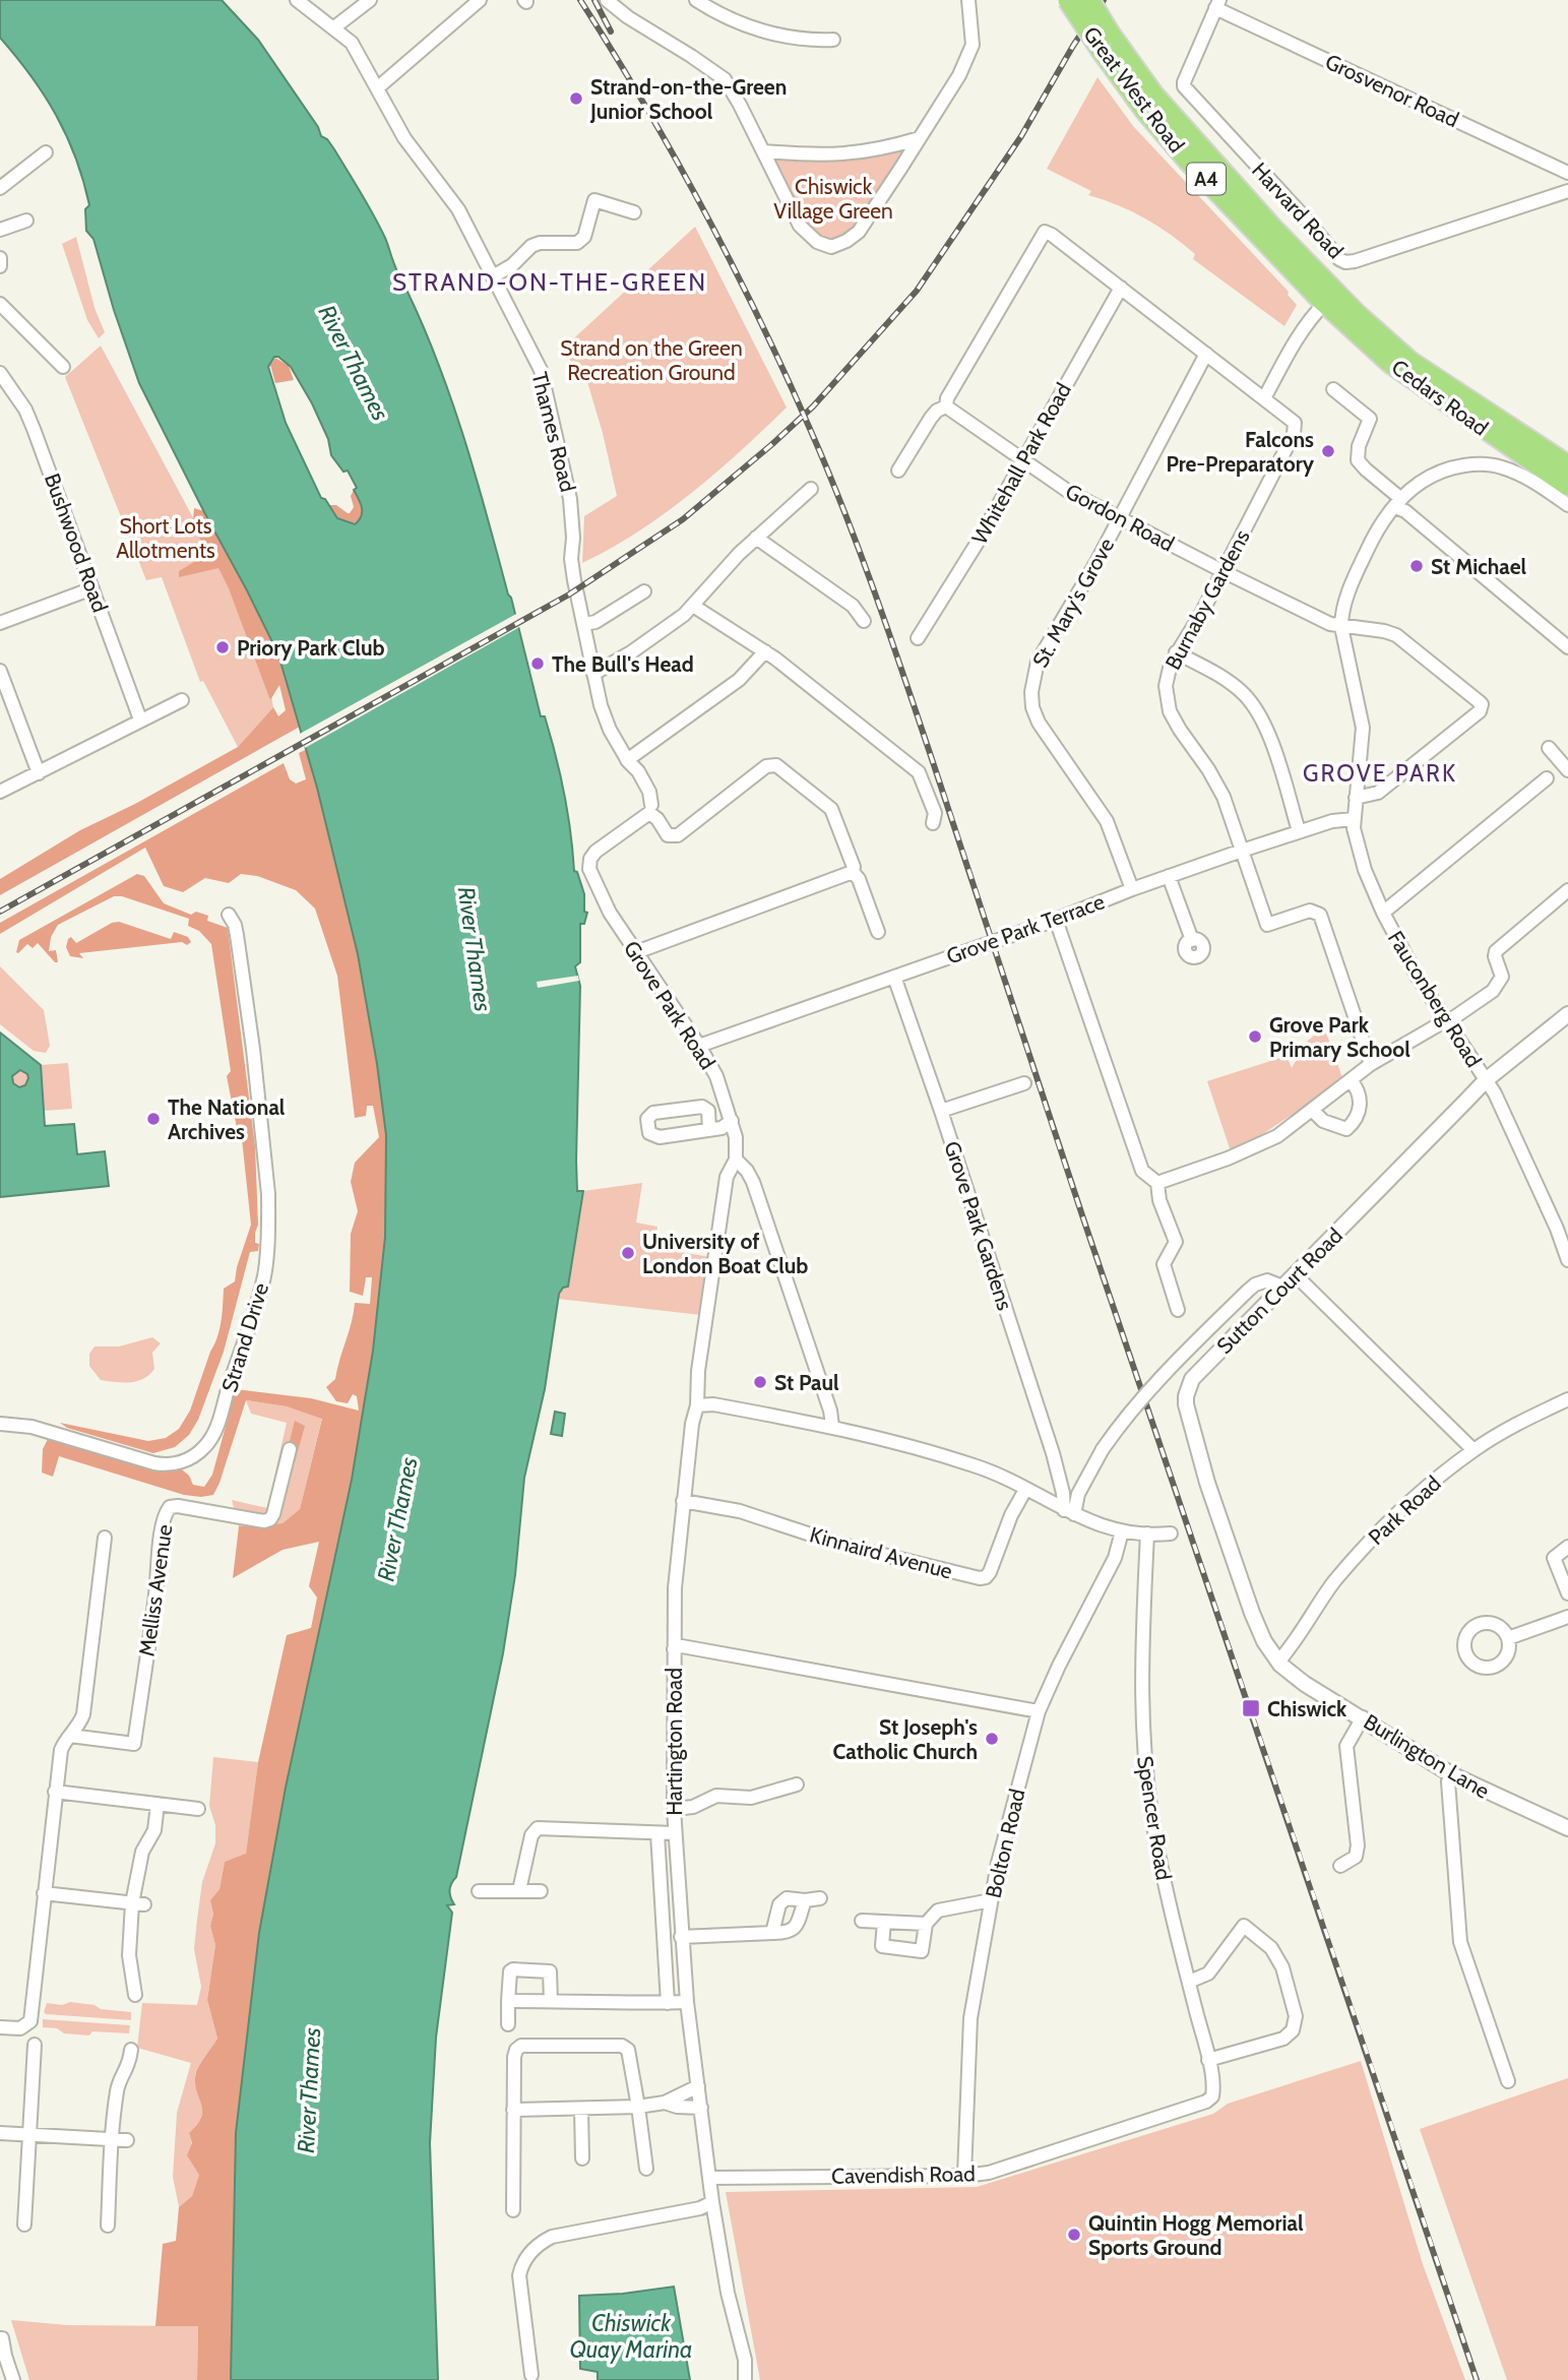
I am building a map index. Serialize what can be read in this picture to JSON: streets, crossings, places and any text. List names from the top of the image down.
{
  "streets": {
    "highway": ["Great West Road", "A4", "Cedars Road"],
    "street": [
      "Grosvenor Road",
      "Harvard Road",
      "Thames Road",
      "Whitehall Park Road",
      "Gordon Road",
      "Bushwood Road",
      "Burnaby Gardens",
      "St. Mary's Grove",
      "Grove Park Terrace",
      "Fauconberg Road",
      "Grove Park Road",
      "Grove Park Gardens",
      "Sutton Court Road",
      "Strand Drive",
      "Park Road",
      "Kinnaird Avenue",
      "Melliss Avenue",
      "Hartington Road",
      "Burlington Lane",
      "Spencer Road",
      "Bolton Road",
      "Cavendish Road"
    ]
  },
  "crossings": [
    ["Great West Road", "Cedars Road"],
    ["Grosvenor Road", "Harvard Road"],
    ["Thames Road", "Grove Park Road"],
    ["Whitehall Park Road", "Gordon Road"],
    ["Gordon Road", "Burnaby Gardens"],
    ["Gordon Road", "St. Mary's Grove"],
    ["Gordon Road", "Fauconberg Road"],
    ["Burnaby Gardens", "Grove Park Terrace"],
    ["St. Mary's Grove", "Grove Park Terrace"],
    ["Grove Park Terrace", "Fauconberg Road"],
    ["Grove Park Terrace", "Grove Park Road"],
    ["Grove Park Terrace", "Grove Park Gardens"],
    ["Fauconberg Road", "Sutton Court Road"],
    ["Grove Park Road", "Hartington Road"],
    ["Sutton Court Road", "Burlington Lane"],
    ["Park Road", "Burlington Lane"],
    ["Kinnaird Avenue", "Hartington Road"],
    ["Hartington Road", "Cavendish Road"],
    ["Spencer Road", "Cavendish Road"],
    ["Bolton Road", "Cavendish Road"]
  ],
  "districts": ["STRAND-ON-THE-GREEN", "GROVE PARK"],
  "water": ["River Thames", "Chiswick Quay Marina"],
  "parks": ["Chiswick Village Green", "Strand on the Green Recreation Ground", "Short Lots Allotments"],
  "places": {
    "other": [
      "Strand-on-the-Green Junior School",
      "Falcons Pre-Preparatory",
      "St Michael",
      "Priory Park Club",
      "The Bull's Head",
      "Grove Park Primary School",
      "The National Archives",
      "University of London Boat Club",
      "St Paul",
      "St Joseph's Catholic Church",
      "Quintin Hogg Memorial Sports Ground"
    ],
    "transit": ["Chiswick"]
  }
}
